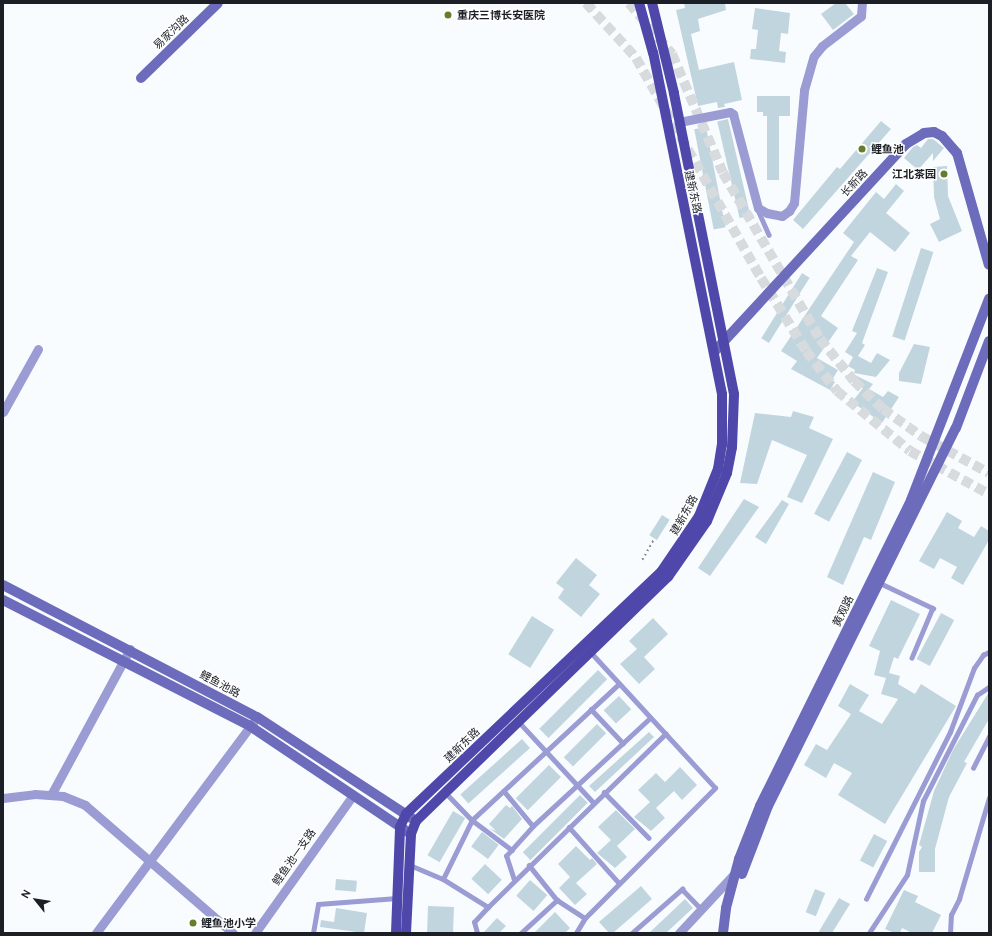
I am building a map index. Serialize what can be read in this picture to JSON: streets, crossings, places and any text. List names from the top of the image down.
{
  "streets": {
    "main road": [
      "易家沟路",
      "长新路",
      "建新东路",
      "黄观路",
      "鲤鱼池路"
    ],
    "street": ["鲤鱼池一支路"]
  },
  "crossings": [
    ["长新路", "建新东路"],
    ["建新东路", "鲤鱼池路"]
  ],
  "places": [
    "重庆三博长安医院",
    "鲤鱼池",
    "江北茶园",
    "鲤鱼池小学"
  ],
  "north": "top left"
}
